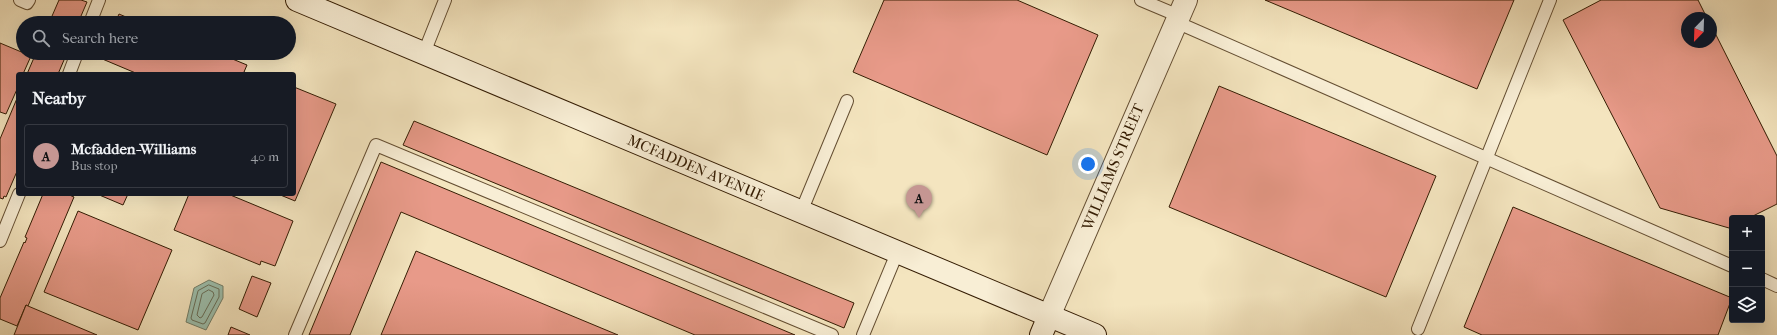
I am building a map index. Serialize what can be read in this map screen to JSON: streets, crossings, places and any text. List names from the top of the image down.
{
  "streets": {
    "main road": ["WILLIAMS STREET", "MCFADDEN AVENUE"]
  },
  "crossings": [
    ["WILLIAMS STREET", "MCFADDEN AVENUE"]
  ],
  "north": "bottom left",
  "page": {
    "search": "Search here",
    "heading": "Nearby",
    "list": [
      {
        "mark": "A",
        "name": "Mcfadden-Williams",
        "note": "Bus stop",
        "value": "40 m"
      }
    ],
    "pins": "A",
    "map_buttons": ["+", "−"]
  }
}
